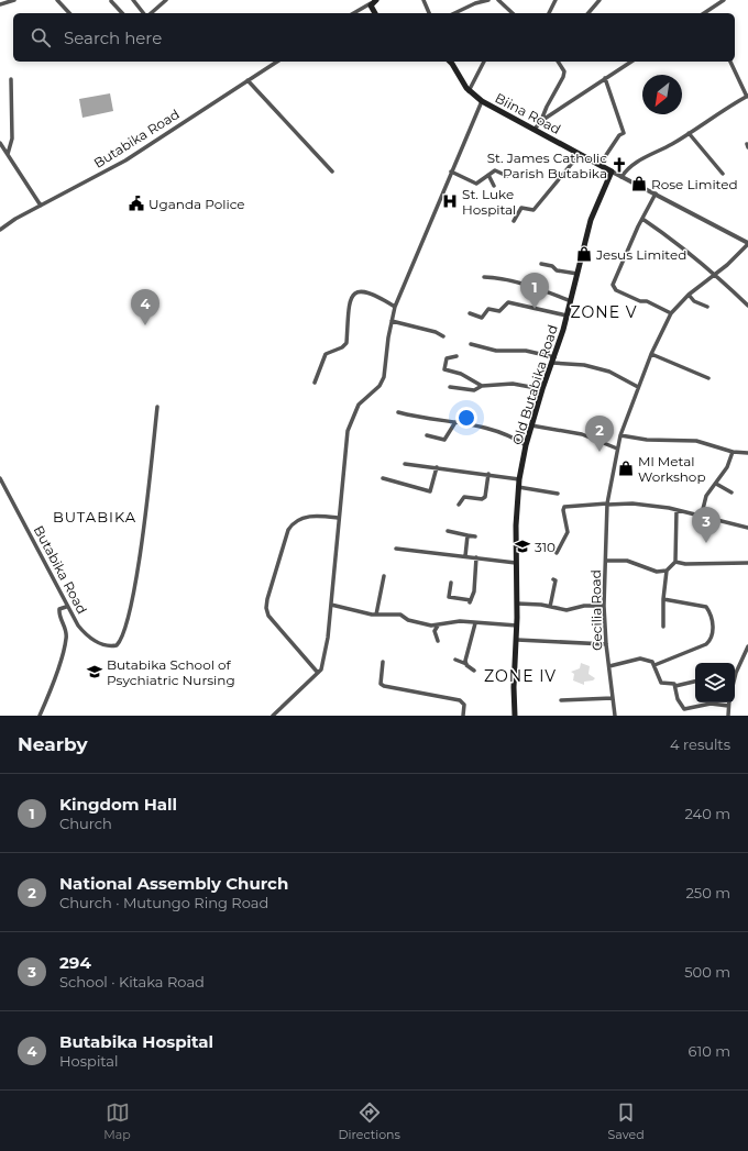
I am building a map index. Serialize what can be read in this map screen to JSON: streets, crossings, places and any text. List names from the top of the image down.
{
  "streets": {
    "main road": ["Biina Road", "Old Butabika Road"],
    "street": ["Butabika Road", "Cecilia Road"]
  },
  "crossings": [
    ["Biina Road", "Old Butabika Road"]
  ],
  "districts": ["ZONE V", "BUTABIKA", "ZONE IV"],
  "places": {
    "church": ["St. James Catholic Parish Butabika"],
    "shop": ["Rose Limited", "Jesus Limited", "Ml Metal Workshop"],
    "hospital": ["St. Luke Hospital"],
    "public building": ["Uganda Police"],
    "school or university": ["310", "Butabika School of Psychiatric Nursing"]
  },
  "north": "bottom left",
  "page": {
    "search": "Search here",
    "pins": [
      "1",
      "4",
      "2",
      "3"
    ],
    "heading": ["Nearby", "4 results"],
    "list": [
      {
        "mark": "1",
        "name": "Kingdom Hall",
        "note": "Church",
        "value": "240 m"
      },
      {
        "mark": "2",
        "name": "National Assembly Church",
        "note": "Church · Mutungo Ring Road",
        "value": "250 m"
      },
      {
        "mark": "3",
        "name": "294",
        "note": "School · Kitaka Road",
        "value": "500 m"
      },
      {
        "mark": "4",
        "name": "Butabika Hospital",
        "note": "Hospital",
        "value": "610 m"
      }
    ],
    "nav": ["Map", "Directions", "Saved"]
  }
}
